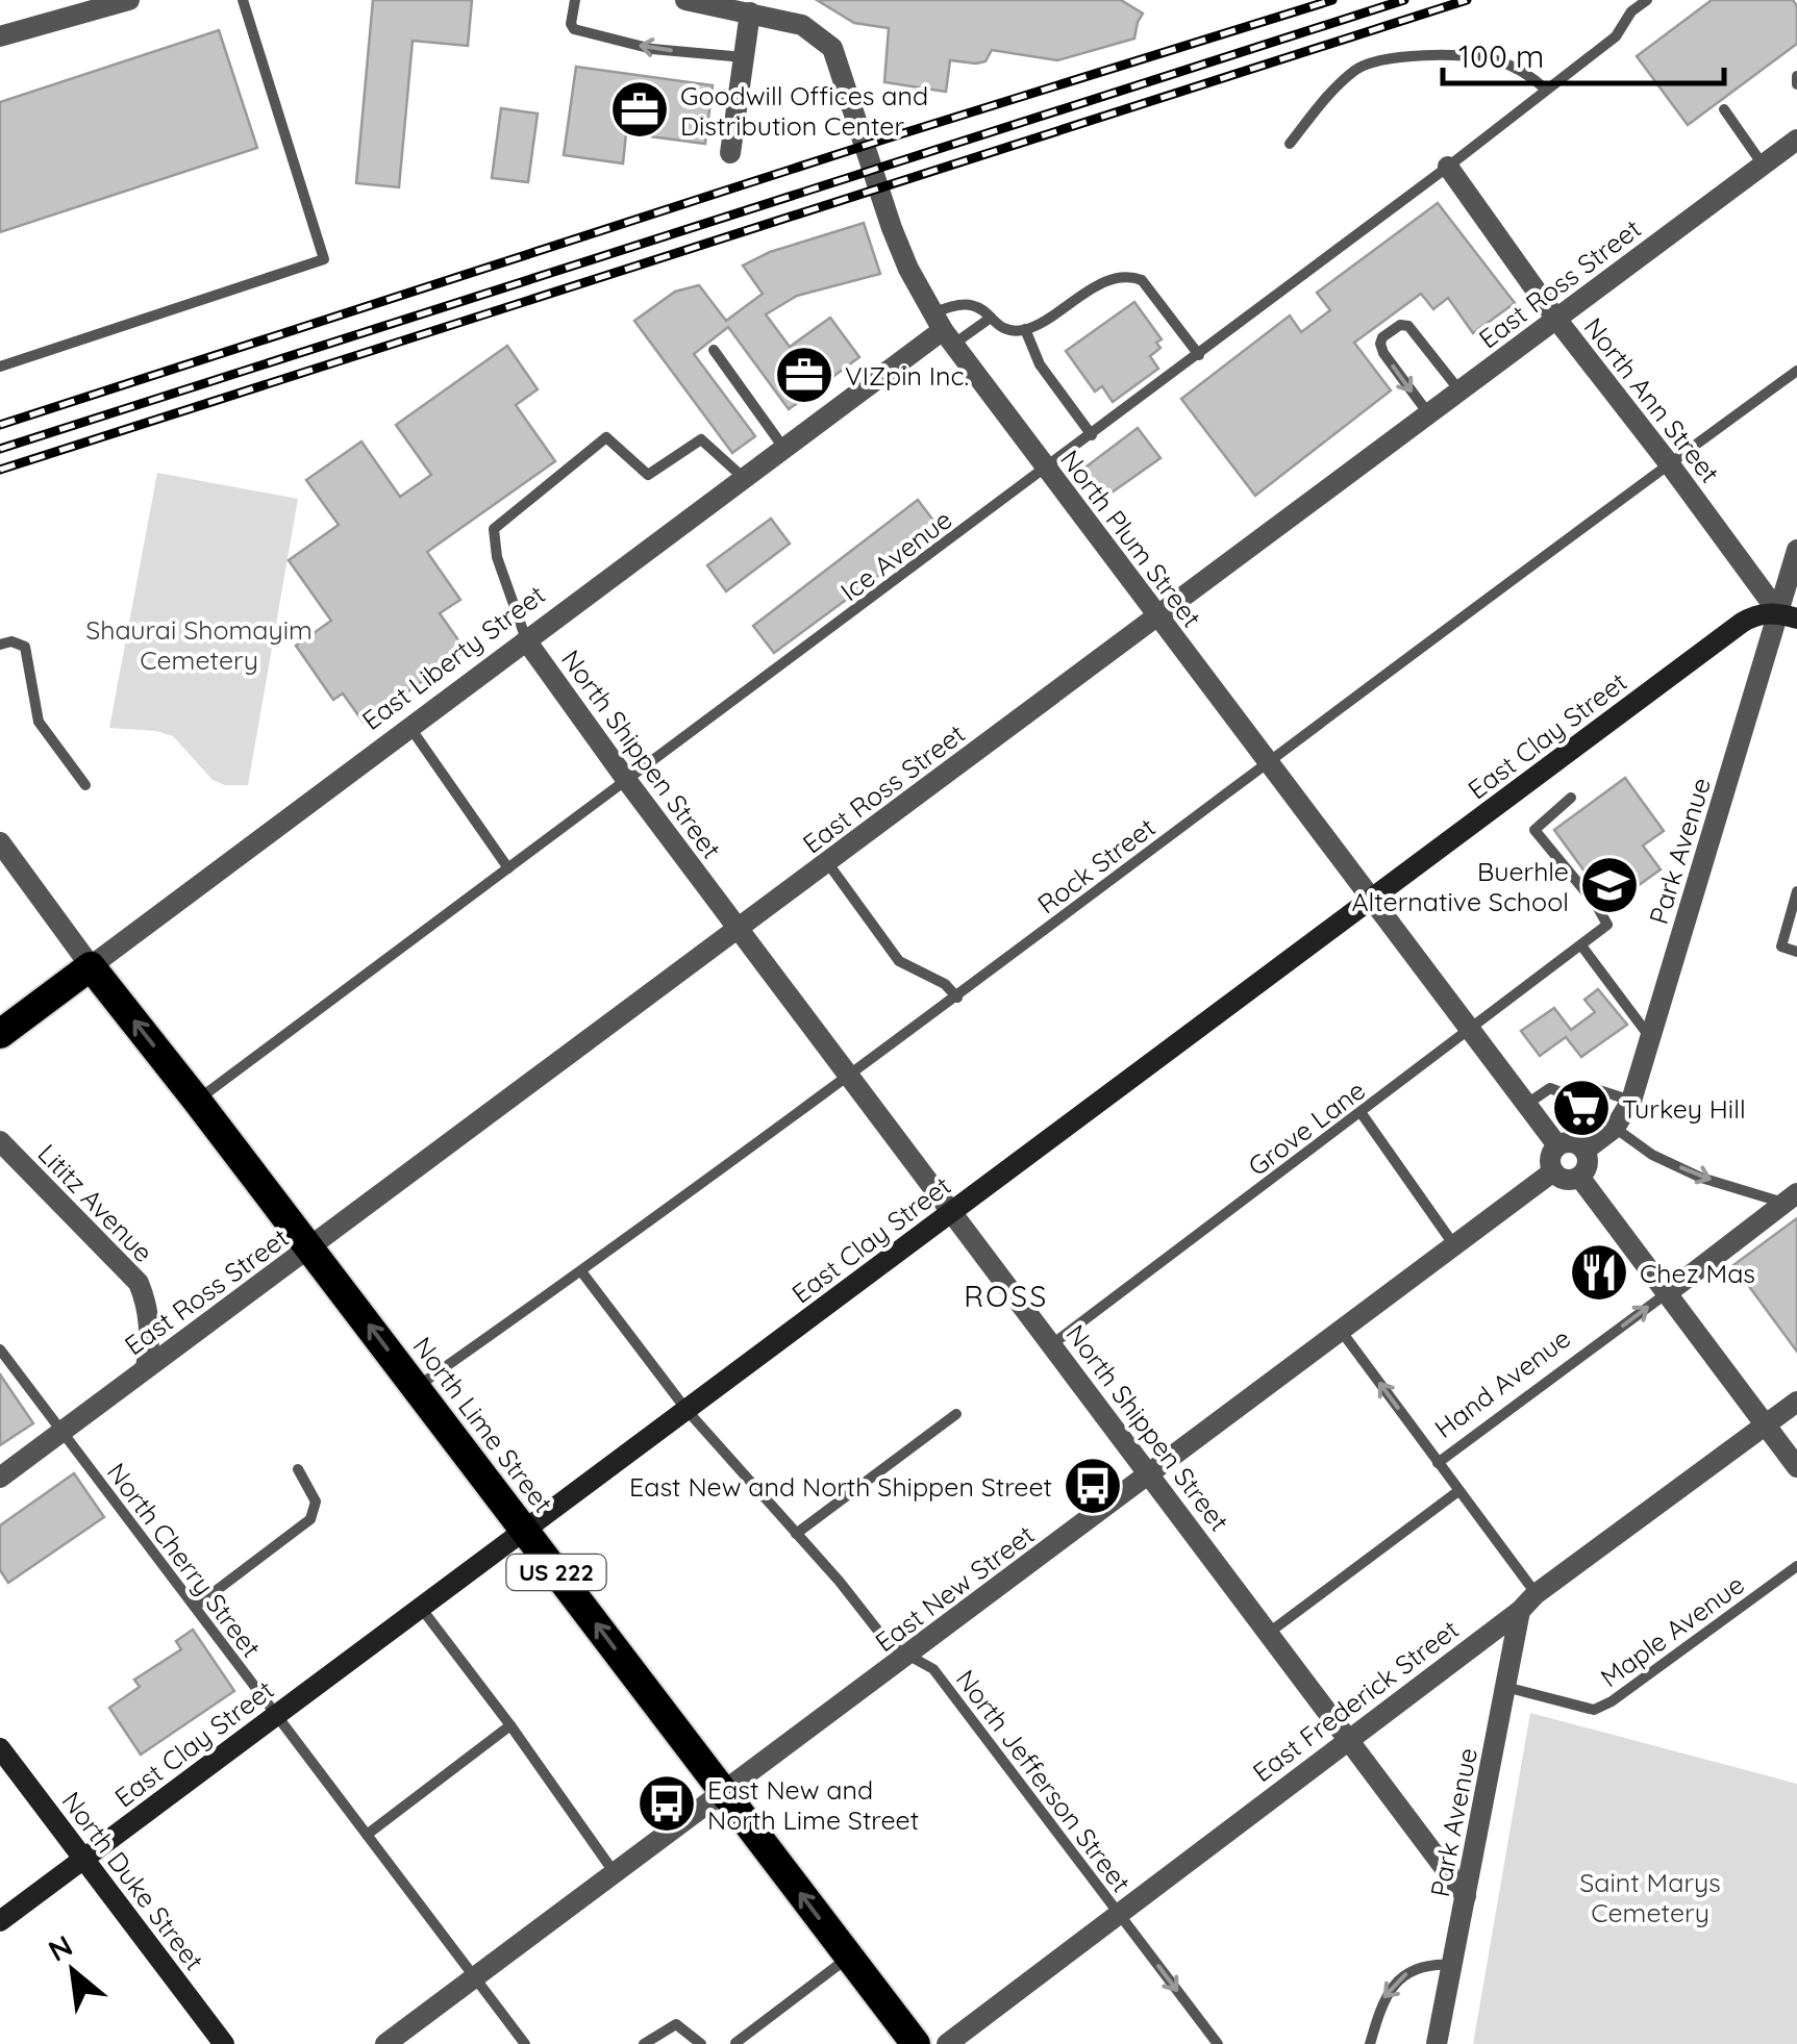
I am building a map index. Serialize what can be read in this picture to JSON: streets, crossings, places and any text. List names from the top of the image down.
{
  "streets": {
    "highway": ["East Liberty Street", "North Lime Street", "US 222"],
    "main road": ["East Clay Street", "North Duke Street"],
    "street": [
      "East Ross Street",
      "North Ann Street",
      "North Plum Street",
      "North Shippen Street",
      "Park Avenue",
      "Lititz Avenue",
      "Hand Avenue",
      "East New Street",
      "East Frederick Street"
    ],
    "lane": [
      "Ice Avenue",
      "Rock Street",
      "Grove Lane",
      "North Cherry Street",
      "Maple Avenue",
      "North Jefferson Street"
    ]
  },
  "crossings": [
    ["East Ross Street", "North Ann Street"],
    ["East Ross Street", "North Plum Street"],
    ["East Ross Street", "North Shippen Street"],
    ["East Ross Street", "Lititz Avenue"],
    ["East Ross Street", "North Lime Street"],
    ["East Ross Street", "North Cherry Street"],
    ["North Ann Street", "Ice Avenue"],
    ["North Ann Street", "East Clay Street"],
    ["North Ann Street", "Park Avenue"],
    ["North Ann Street", "Rock Street"],
    ["North Plum Street", "Ice Avenue"],
    ["North Plum Street", "East Liberty Street"],
    ["North Plum Street", "East Clay Street"],
    ["North Plum Street", "Park Avenue"],
    ["North Plum Street", "Rock Street"],
    ["North Plum Street", "Grove Lane"],
    ["North Plum Street", "East New Street"],
    ["Ice Avenue", "North Shippen Street"],
    ["Ice Avenue", "North Lime Street"],
    ["East Liberty Street", "North Shippen Street"],
    ["East Liberty Street", "North Lime Street"],
    ["East Clay Street", "North Shippen Street"],
    ["East Clay Street", "Park Avenue"],
    ["East Clay Street", "North Lime Street"],
    ["East Clay Street", "North Cherry Street"],
    ["East Clay Street", "North Jefferson Street"],
    ["East Clay Street", "North Duke Street"],
    ["North Shippen Street", "Park Avenue"],
    ["North Shippen Street", "Rock Street"],
    ["North Shippen Street", "Grove Lane"],
    ["North Shippen Street", "East New Street"],
    ["North Shippen Street", "East Frederick Street"],
    ["Park Avenue", "East New Street"],
    ["Park Avenue", "Maple Avenue"],
    ["Park Avenue", "East Frederick Street"],
    ["Rock Street", "North Lime Street"],
    ["Rock Street", "North Jefferson Street"],
    ["North Lime Street", "East New Street"],
    ["North Cherry Street", "East New Street"],
    ["East New Street", "North Jefferson Street"],
    ["East Frederick Street", "North Jefferson Street"]
  ],
  "one_way": ["Hand Avenue", "North Lime Street"],
  "districts": ["ROSS"],
  "parks": ["Shaurai Shomayim Cemetery", "Saint Marys Cemetery"],
  "places": {
    "office": ["Goodwill Offices and Distribution Center", "VIZpin Inc."],
    "school or university": ["Buerhle Alternative School"],
    "supermarket": ["Turkey Hill"],
    "restaurant": ["Chez Mas"],
    "bus stop": ["East New and North Shippen Street", "East New and North Lime Street"]
  },
  "scale_bar": "100 m",
  "north": "top left"
}
